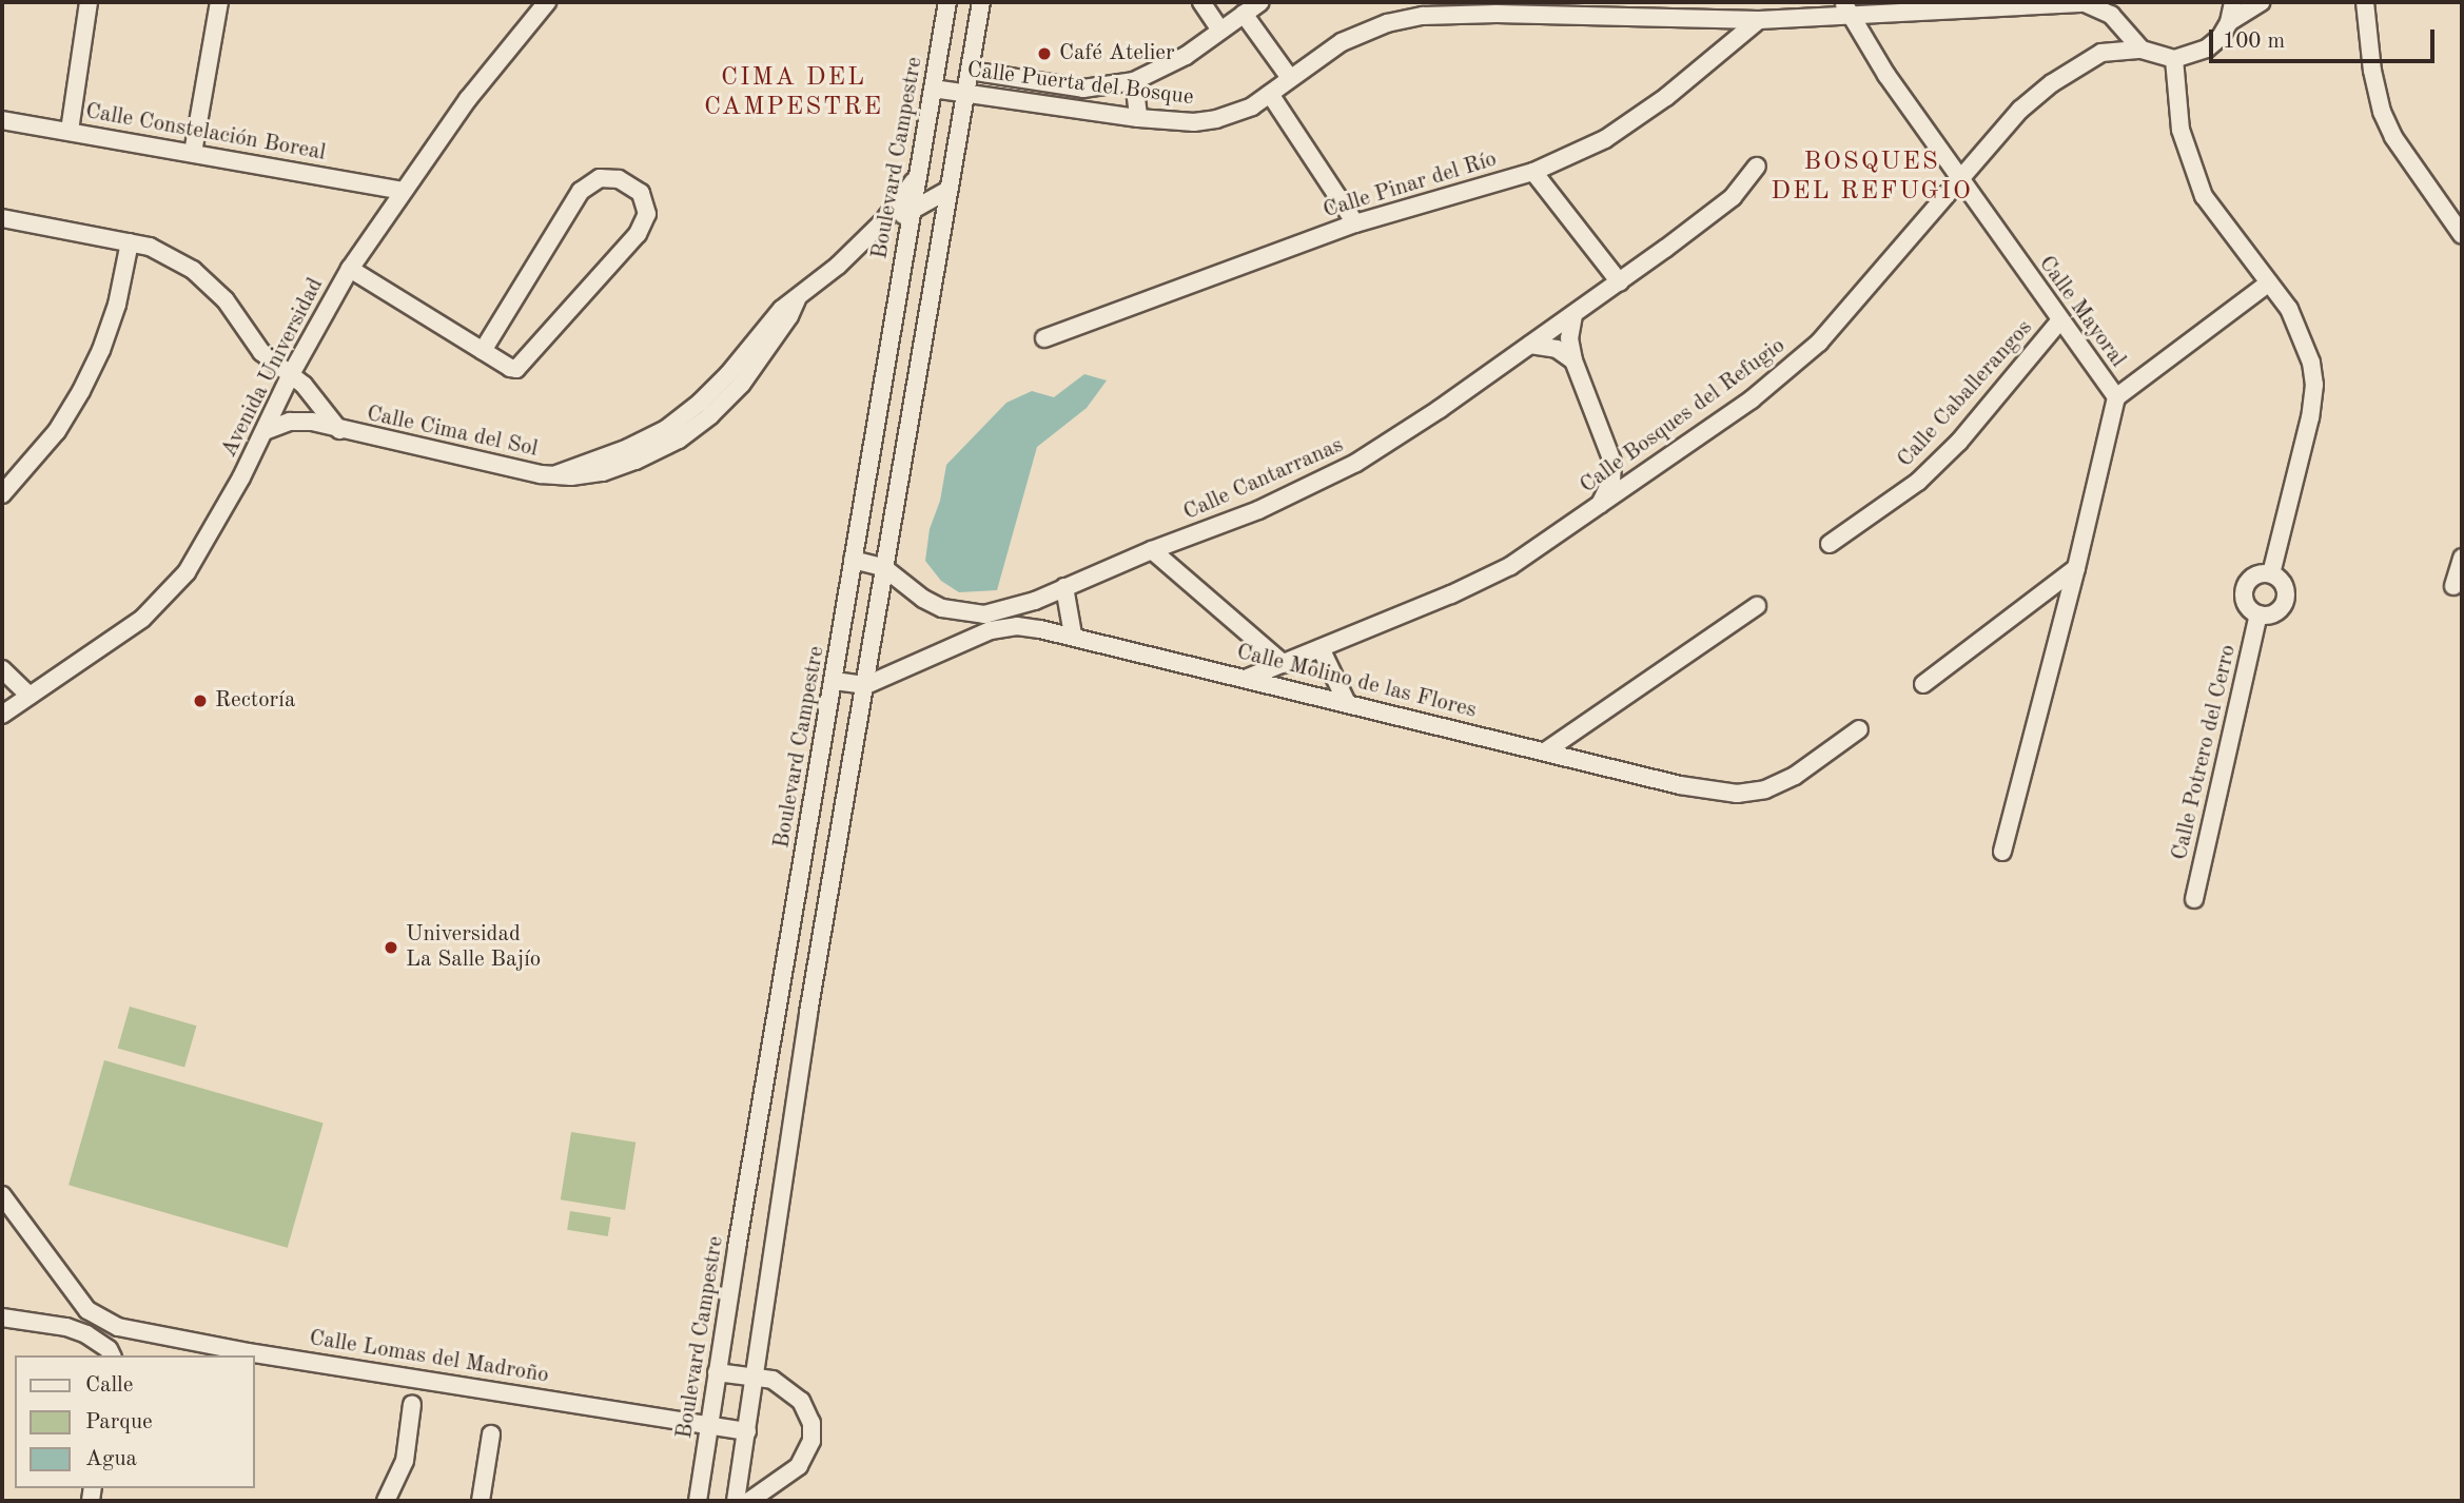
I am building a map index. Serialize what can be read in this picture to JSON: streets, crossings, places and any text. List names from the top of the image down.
{
  "streets": {
    "street": [
      "Calle Puerta del Bosque",
      "Calle Constelación Boreal",
      "Boulevard Campestre",
      "Calle Pinar del Río",
      "Calle Mayoral",
      "Avenida Universidad",
      "Calle Caballerangos",
      "Calle Bosques del Refugio",
      "Calle Cima del Sol",
      "Calle Cantarranas",
      "Calle Molino de las Flores",
      "Calle Potrero del Cerro",
      "Calle Lomas del Madroño"
    ]
  },
  "crossings": [
    ["Calle Puerta del Bosque", "Boulevard Campestre"],
    ["Calle Puerta del Bosque", "Calle Pinar del Río"],
    ["Calle Puerta del Bosque", "Calle Mayoral"],
    ["Calle Constelación Boreal", "Avenida Universidad"],
    ["Boulevard Campestre", "Calle Cima del Sol"],
    ["Boulevard Campestre", "Calle Cantarranas"],
    ["Boulevard Campestre", "Calle Lomas del Madroño"],
    ["Calle Mayoral", "Calle Caballerangos"],
    ["Calle Mayoral", "Calle Bosques del Refugio"],
    ["Avenida Universidad", "Calle Cima del Sol"],
    ["Calle Bosques del Refugio", "Calle Molino de las Flores"]
  ],
  "districts": ["CIMA DEL CAMPESTRE", "BOSQUES DEL REFUGIO"],
  "places": ["Café Atelier", "Rectoría", "Universidad La Salle Bajío"],
  "legend": ["Calle", "Parque", "Agua"],
  "scale_bar": "100 m"
}
